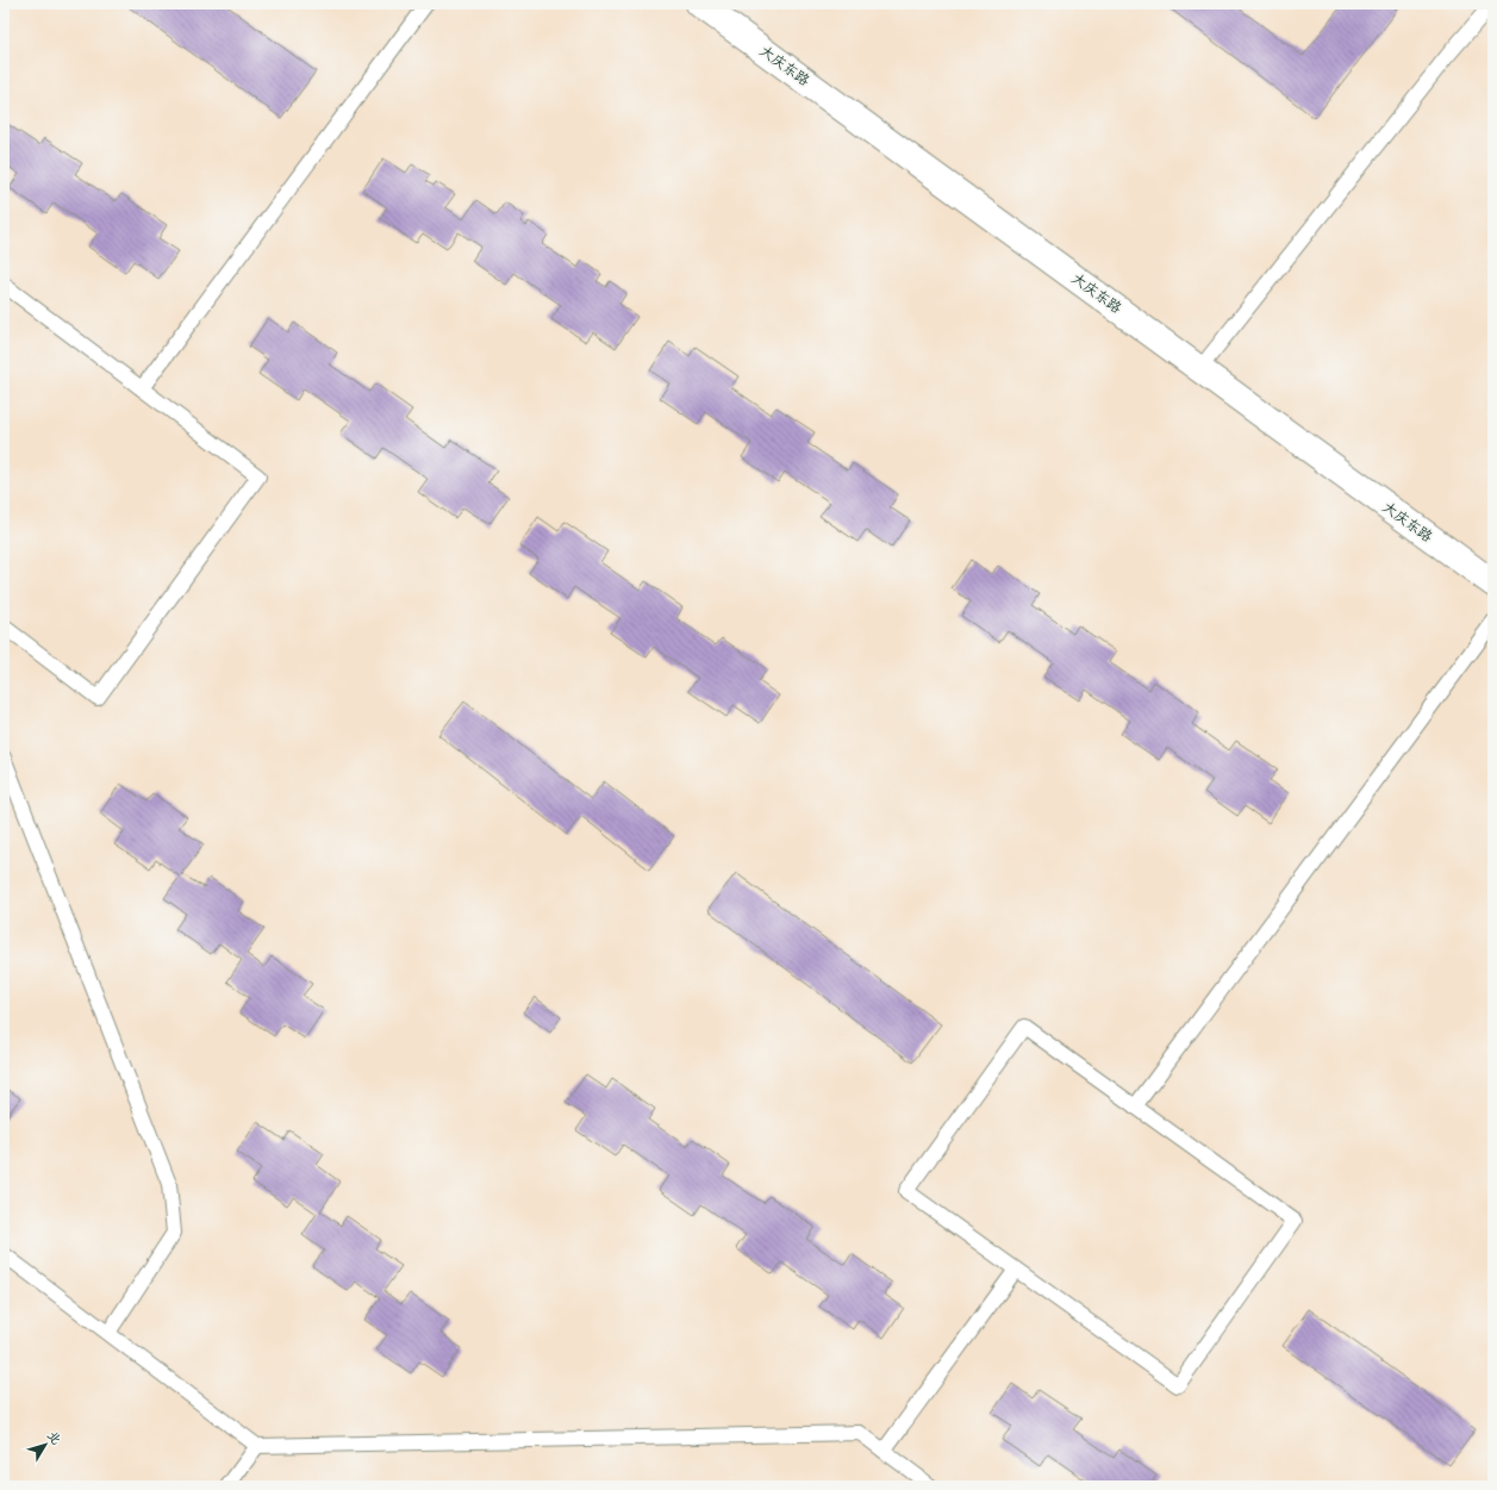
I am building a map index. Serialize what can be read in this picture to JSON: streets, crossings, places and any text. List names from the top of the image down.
{
  "streets": {
    "main road": ["大庆东路"]
  },
  "north": "top right"
}
